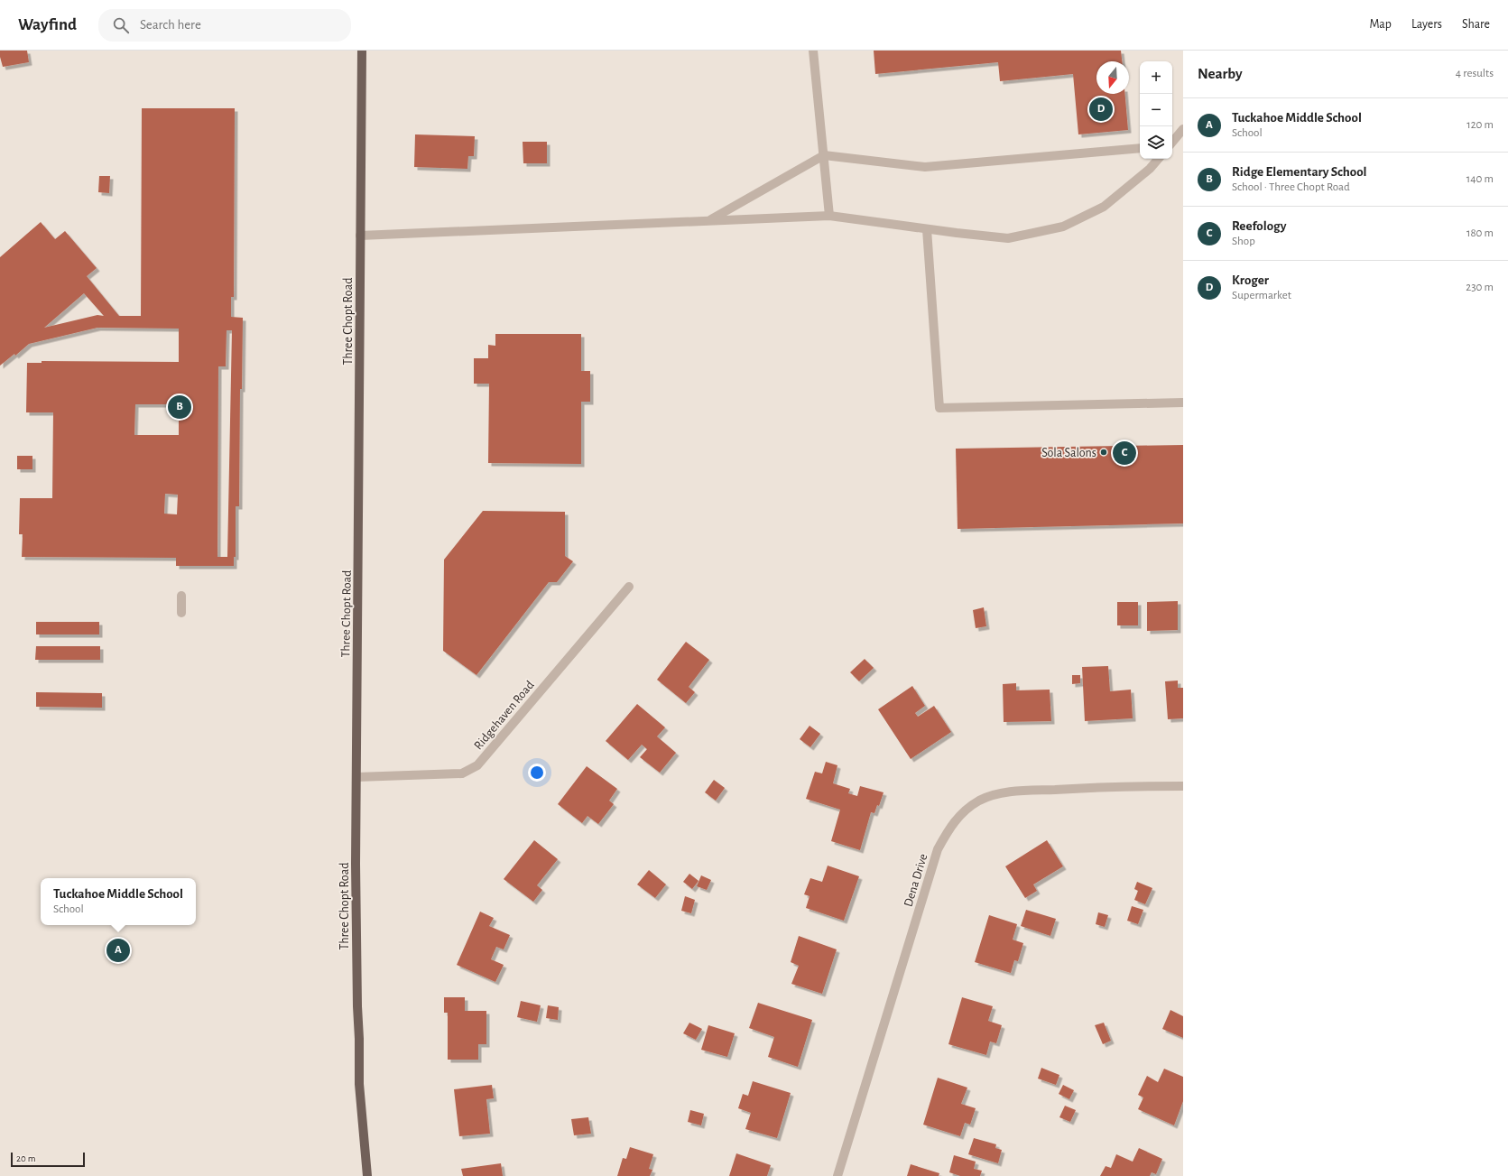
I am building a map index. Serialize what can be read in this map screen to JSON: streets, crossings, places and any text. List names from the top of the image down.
{
  "streets": {
    "main road": ["Three Chopt Road"],
    "street": ["Ridgehaven Road", "Dena Drive"]
  },
  "crossings": [
    ["Three Chopt Road", "Ridgehaven Road"]
  ],
  "places": ["Sola Salons"],
  "scale_bar": "20 m",
  "north": "bottom",
  "page": {
    "header": "Wayfind",
    "search": "Search here",
    "nav": ["Map", "Layers", "Share"],
    "heading": ["Nearby", "4 results"],
    "map_buttons": ["+", "−"],
    "pins": [
      "D",
      "B",
      "C",
      "A"
    ],
    "list": [
      {
        "mark": "A",
        "name": "Tuckahoe Middle School",
        "note": "School",
        "value": "120 m"
      },
      {
        "mark": "B",
        "name": "Ridge Elementary School",
        "note": "School · Three Chopt Road",
        "value": "140 m"
      },
      {
        "mark": "C",
        "name": "Reefology",
        "note": "Shop",
        "value": "180 m"
      },
      {
        "mark": "D",
        "name": "Kroger",
        "note": "Supermarket",
        "value": "230 m"
      }
    ],
    "popup": ["Tuckahoe Middle School", "School"],
    "scale": "20 m"
  }
}
